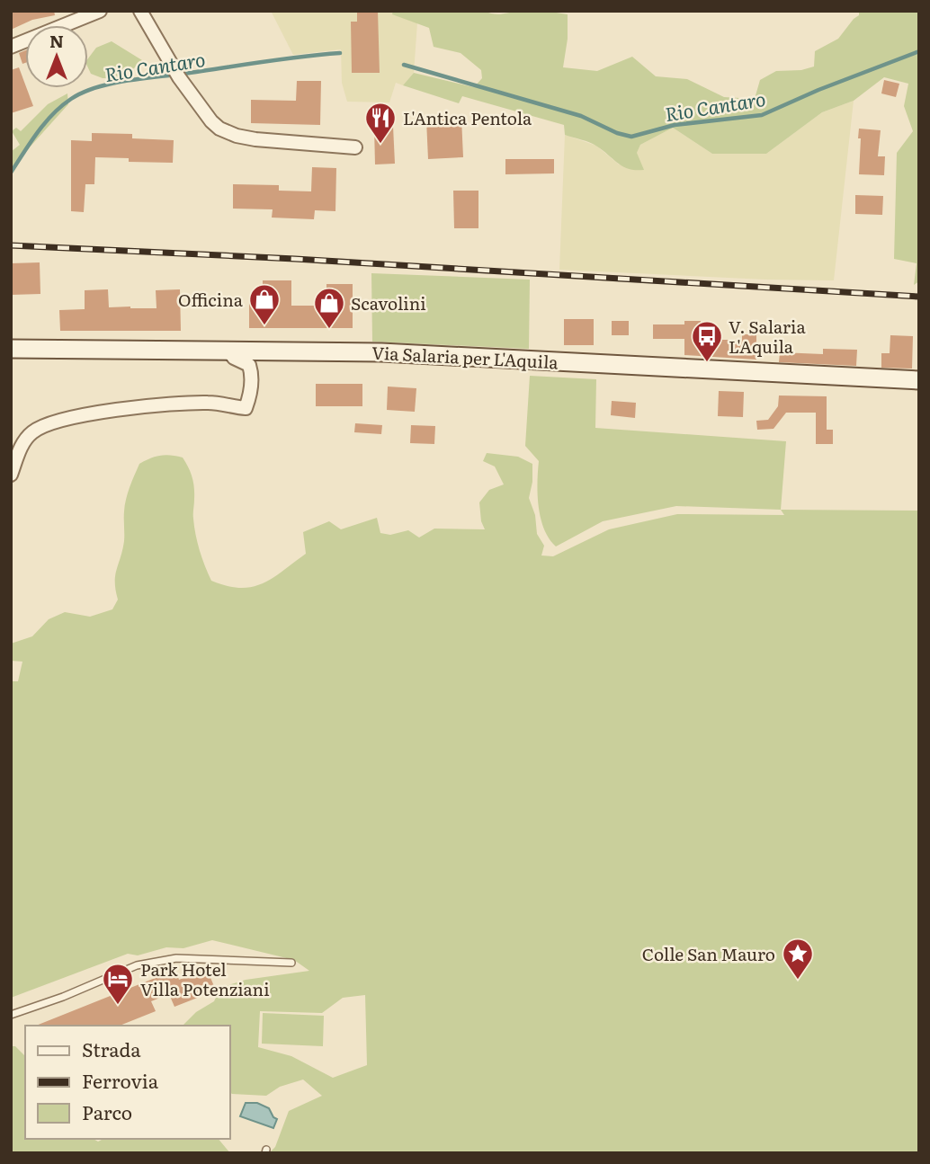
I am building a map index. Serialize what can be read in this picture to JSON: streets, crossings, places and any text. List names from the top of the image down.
{
  "streets": {
    "main road": ["Via Salaria per L'Aquila"]
  },
  "water": ["Rio Cantaro"],
  "places": {
    "restaurant": ["L'Antica Pentola"],
    "shop": ["Officina", "Scavolini"],
    "bus stop": ["V. Salaria L'Aquila"],
    "place": ["Colle San Mauro"],
    "hotel": ["Park Hotel Villa Potenziani"]
  },
  "legend": ["Strada", "Ferrovia", "Parco"],
  "north": "top"
}
